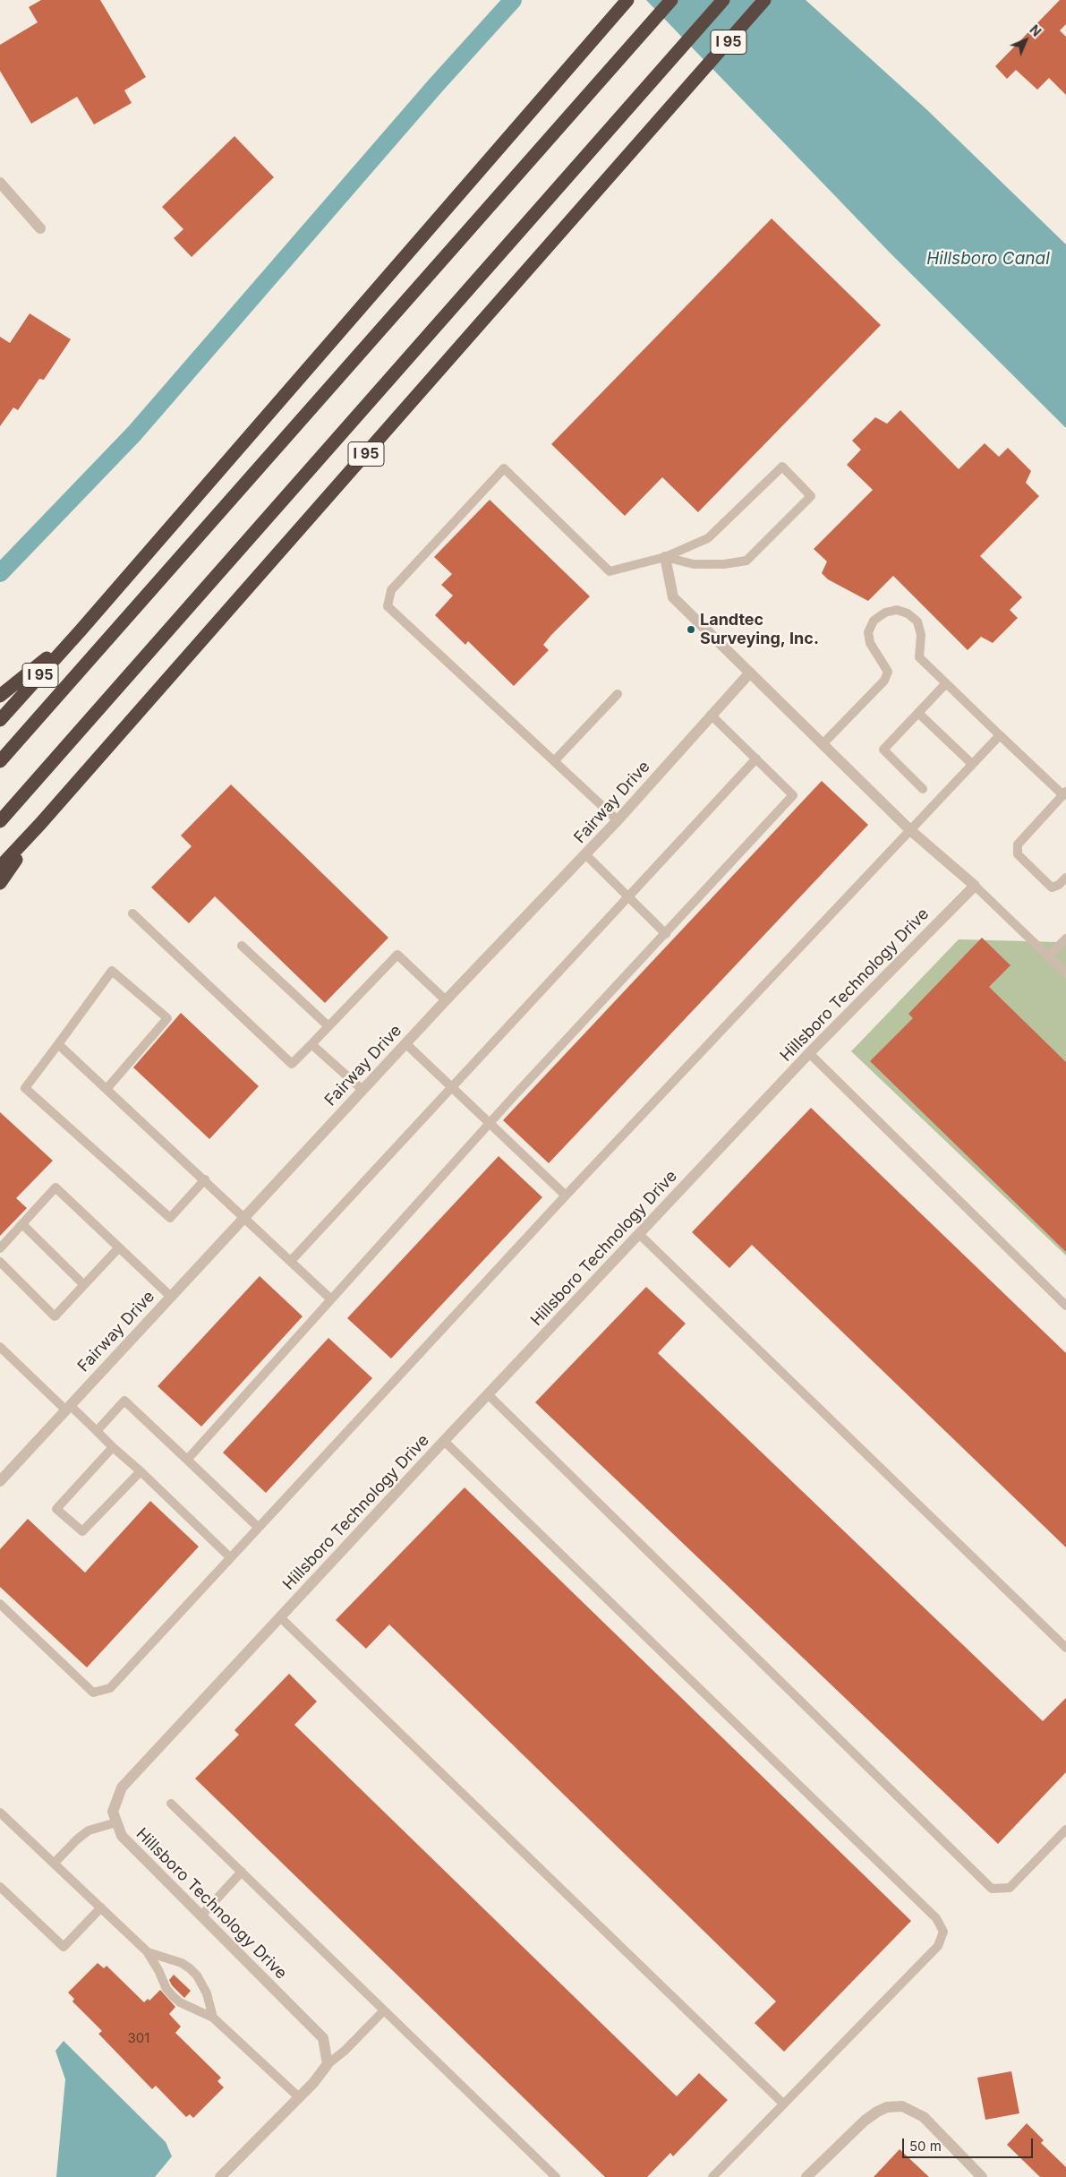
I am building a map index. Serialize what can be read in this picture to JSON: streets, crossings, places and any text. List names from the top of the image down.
{
  "streets": {
    "highway": ["I 95"],
    "street": ["Fairway Drive", "Hillsboro Technology Drive"]
  },
  "water": ["Hillsboro Canal"],
  "places": ["Landtec Surveying, Inc."],
  "house_numbers": ["301"],
  "scale_bar": "50 m",
  "north": "top right"
}
